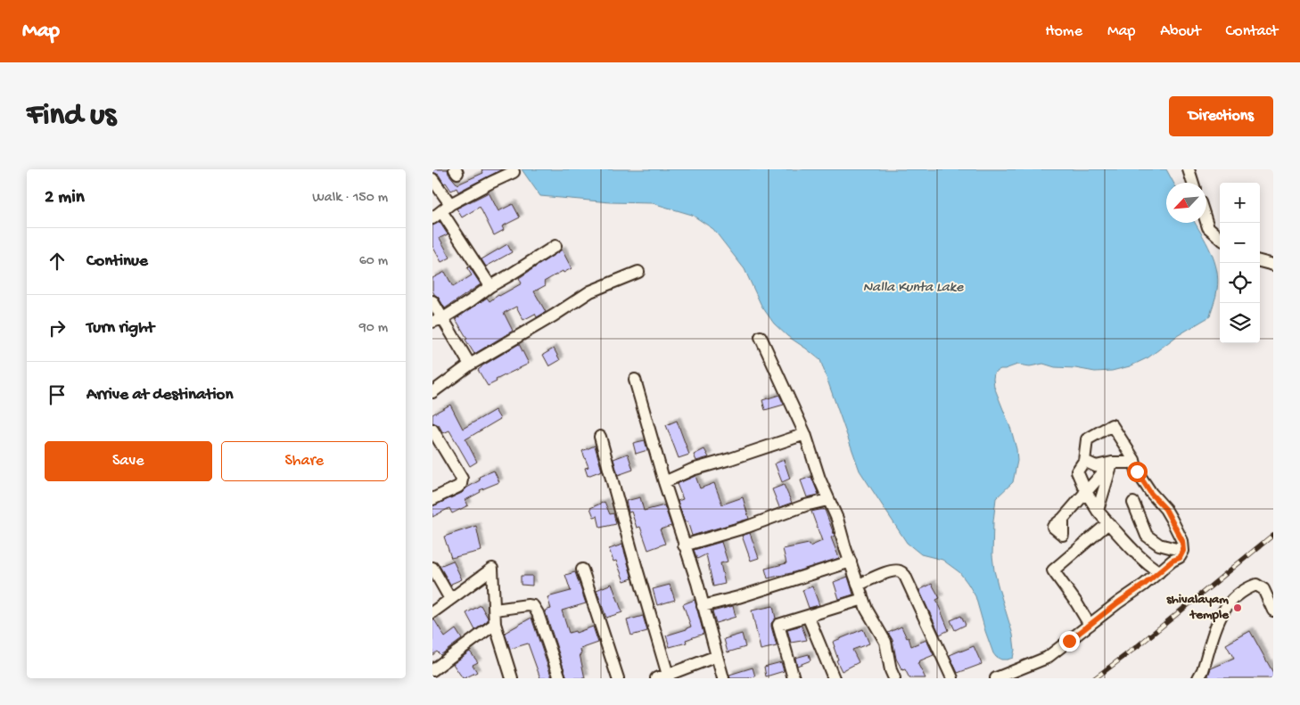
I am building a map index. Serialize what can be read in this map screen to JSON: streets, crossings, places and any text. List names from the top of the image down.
{
  "water": ["Nalla Kunta Lake"],
  "places": ["shivalayam temple"],
  "north": "bottom left",
  "page": {
    "header": "Map",
    "nav": [
      "Home",
      "Map",
      "About",
      "Contact"
    ],
    "buttons": [
      "Directions",
      ["Save", "Share"]
    ],
    "title": "Find us",
    "heading": ["2 min", "Walk · 150 m"],
    "map_buttons": ["+", "−"],
    "list": [
      ["Continue", "60 m"],
      ["Turn right", "90 m"],
      "Arrive at destination"
    ]
  }
}
